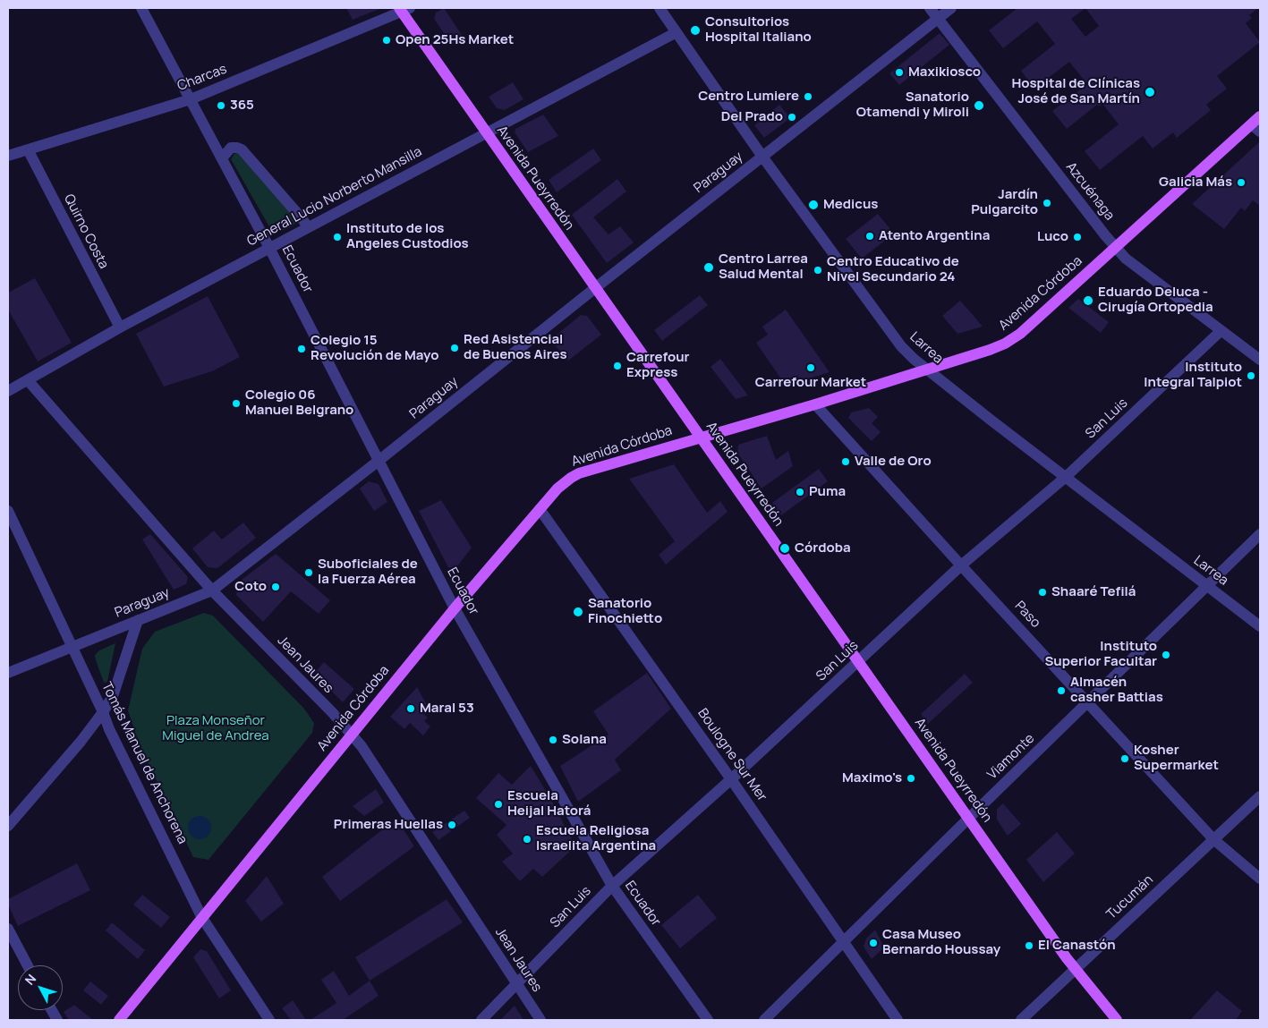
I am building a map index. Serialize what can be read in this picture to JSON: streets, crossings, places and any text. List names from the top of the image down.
{
  "streets": {
    "main road": ["Avenida Pueyrredón", "Avenida Córdoba"],
    "street": [
      "Charcas",
      "Paraguay",
      "Azcuénaga",
      "General Lucio Norberto Mansilla",
      "Quirno Costa",
      "Ecuador",
      "Larrea",
      "San Luis",
      "Paso",
      "Jean Jaures",
      "Boulogne Sur Mer",
      "Viamonte",
      "Tomás Manuel de Anchorena",
      "Tucumán"
    ]
  },
  "crossings": [
    ["Charcas", "Avenida Pueyrredón"],
    ["Charcas", "Quirno Costa"],
    ["Charcas", "Ecuador"],
    ["Paraguay", "Avenida Pueyrredón"],
    ["Paraguay", "Azcuénaga"],
    ["Paraguay", "Ecuador"],
    ["Paraguay", "Larrea"],
    ["Paraguay", "Jean Jaures"],
    ["Paraguay", "Tomás Manuel de Anchorena"],
    ["Avenida Pueyrredón", "General Lucio Norberto Mansilla"],
    ["Avenida Pueyrredón", "Avenida Córdoba"],
    ["Avenida Pueyrredón", "San Luis"],
    ["Avenida Pueyrredón", "Viamonte"],
    ["Avenida Pueyrredón", "Tucumán"],
    ["Azcuénaga", "Avenida Córdoba"],
    ["Azcuénaga", "San Luis"],
    ["General Lucio Norberto Mansilla", "Quirno Costa"],
    ["General Lucio Norberto Mansilla", "Ecuador"],
    ["General Lucio Norberto Mansilla", "Larrea"],
    ["General Lucio Norberto Mansilla", "Jean Jaures"],
    ["Ecuador", "Avenida Córdoba"],
    ["Ecuador", "San Luis"],
    ["Avenida Córdoba", "Larrea"],
    ["Avenida Córdoba", "Paso"],
    ["Avenida Córdoba", "Jean Jaures"],
    ["Avenida Córdoba", "Boulogne Sur Mer"],
    ["Avenida Córdoba", "Tomás Manuel de Anchorena"],
    ["Larrea", "San Luis"],
    ["Larrea", "Viamonte"],
    ["San Luis", "Paso"],
    ["San Luis", "Jean Jaures"],
    ["San Luis", "Boulogne Sur Mer"],
    ["Paso", "Viamonte"],
    ["Paso", "Tucumán"],
    ["Boulogne Sur Mer", "Viamonte"]
  ],
  "parks": ["Plaza Monseñor Miguel de Andrea"],
  "places": [
    "Consultorios Hospital Italiano",
    "Open 25Hs Market",
    "Maxikiosco",
    "Hospital de Clínicas José de San Martín",
    "Centro Lumiere",
    "365",
    "Sanatorio Otamendi y Miroli",
    "Del Prado",
    "Galicia Más",
    "Jardín Pulgarcito",
    "Medicus",
    "Atento Argentina",
    "Instituto de los Angeles Custodios",
    "Luco",
    "Centro Larrea Salud Mental",
    "Centro Educativo de Nivel Secundario 24",
    "Eduardo Deluca - Cirugía Ortopedia",
    "Red Asistencial de Buenos Aires",
    "Colegio 15 Revolución de Mayo",
    "Carrefour Express",
    "Carrefour Market",
    "Instituto Integral Talpiot",
    "Colegio 06 Manuel Belgrano",
    "Valle de Oro",
    "Puma",
    "Córdoba",
    "Suboficiales de la Fuerza Aérea",
    "Coto",
    "Shaaré Tefilá",
    "Sanatorio Finochietto",
    "Instituto Superior Facultar",
    "Almacén casher Battias",
    "Maral 53",
    "Solana",
    "Kosher Supermarket",
    "Maximo's",
    "Escuela Heijal Hatorá",
    "Primeras Huellas",
    "Escuela Religiosa Israelita Argentina",
    "Casa Museo Bernardo Houssay",
    "El Canastón"
  ],
  "north": "top left"
}
